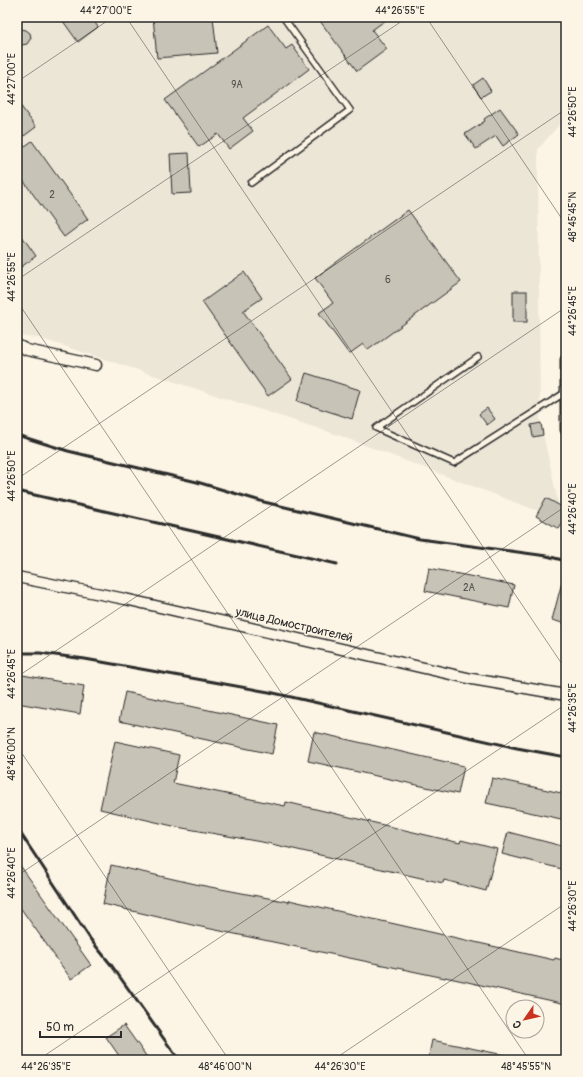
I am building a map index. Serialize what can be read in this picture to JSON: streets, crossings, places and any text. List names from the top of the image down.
{
  "streets": {
    "street": ["улица Домостроителей"]
  },
  "house_numbers": [
    "9А",
    "2",
    "6",
    "2А"
  ],
  "scale_bar": "50 m",
  "north": "bottom left",
  "coordinates": [
    "44°27'00\"E",
    "44°26'55\"E",
    "44°26'50\"E",
    "48°45'45\"N",
    "44°26'45\"E",
    "44°26'40\"E",
    "44°26'35\"E",
    "48°46'00\"N",
    "44°26'30\"E",
    "48°45'55\"N"
  ]
}
